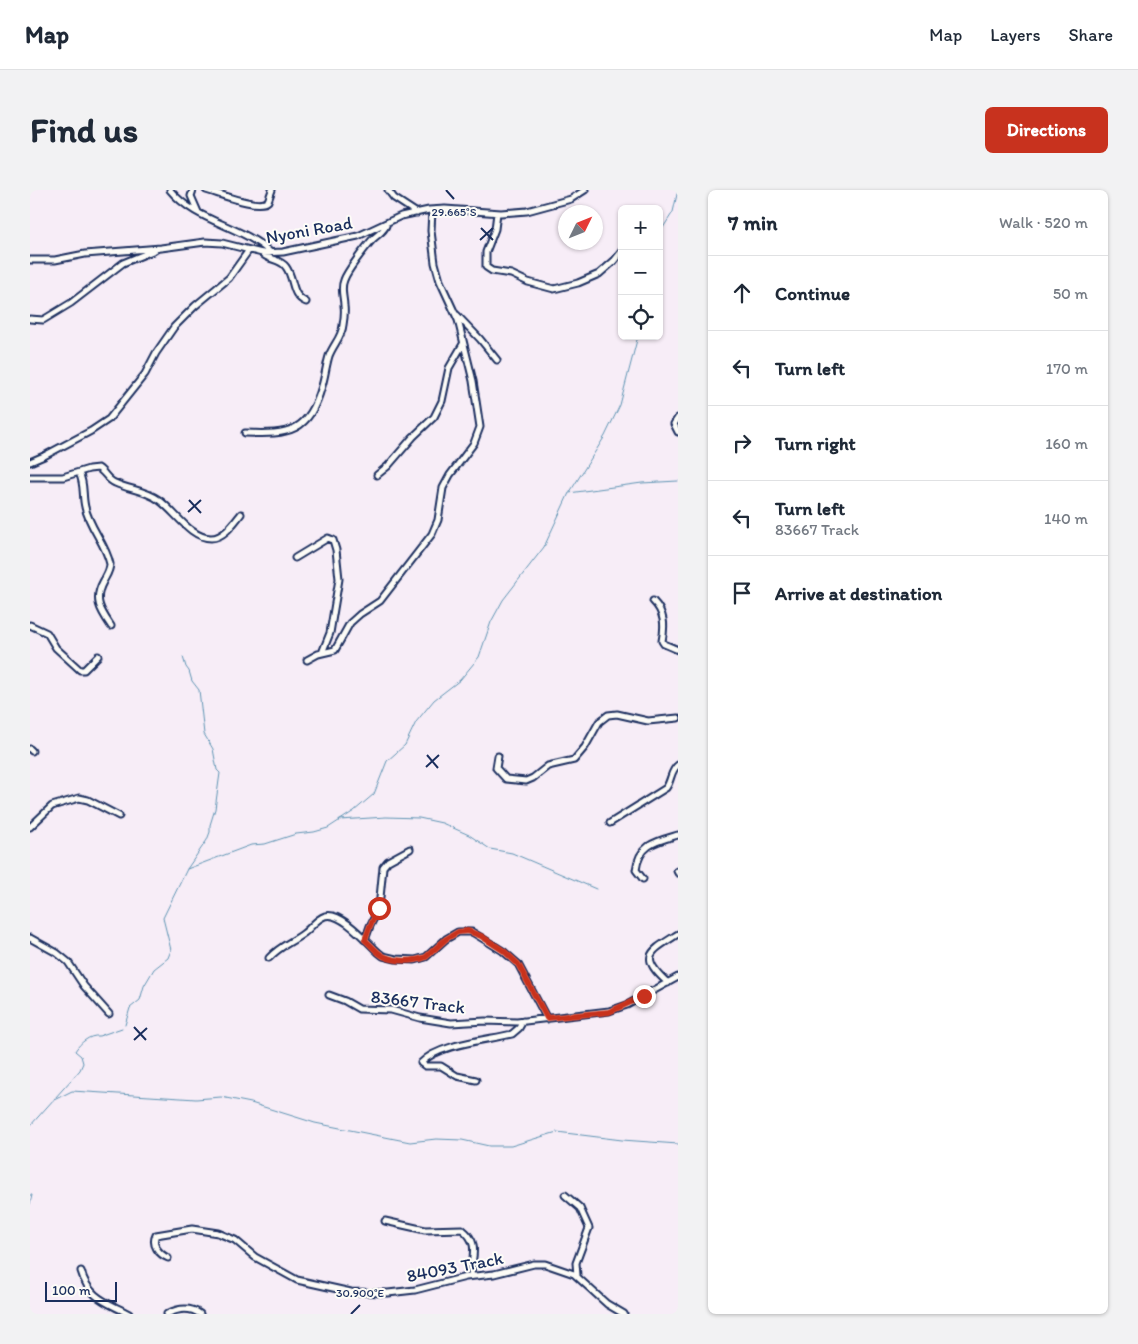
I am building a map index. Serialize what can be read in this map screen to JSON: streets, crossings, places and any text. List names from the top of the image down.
{
  "streets": {
    "street": ["Nyoni Road", "83667 Track", "84093 Track"]
  },
  "scale_bar": "100 m",
  "north": "top right",
  "page": {
    "header": "Map",
    "nav": ["Map", "Layers", "Share"],
    "buttons": "Directions",
    "title": "Find us",
    "heading": ["7 min", "Walk · 520 m"],
    "map_buttons": ["+", "−"],
    "list": [
      ["Continue", "50 m"],
      ["Turn left", "170 m"],
      ["Turn right", "160 m"],
      ["Turn left", "83667 Track", "140 m"],
      "Arrive at destination"
    ],
    "scale": "100 m"
  },
  "coordinates": ["29.665°S", "30.900°E"]
}
